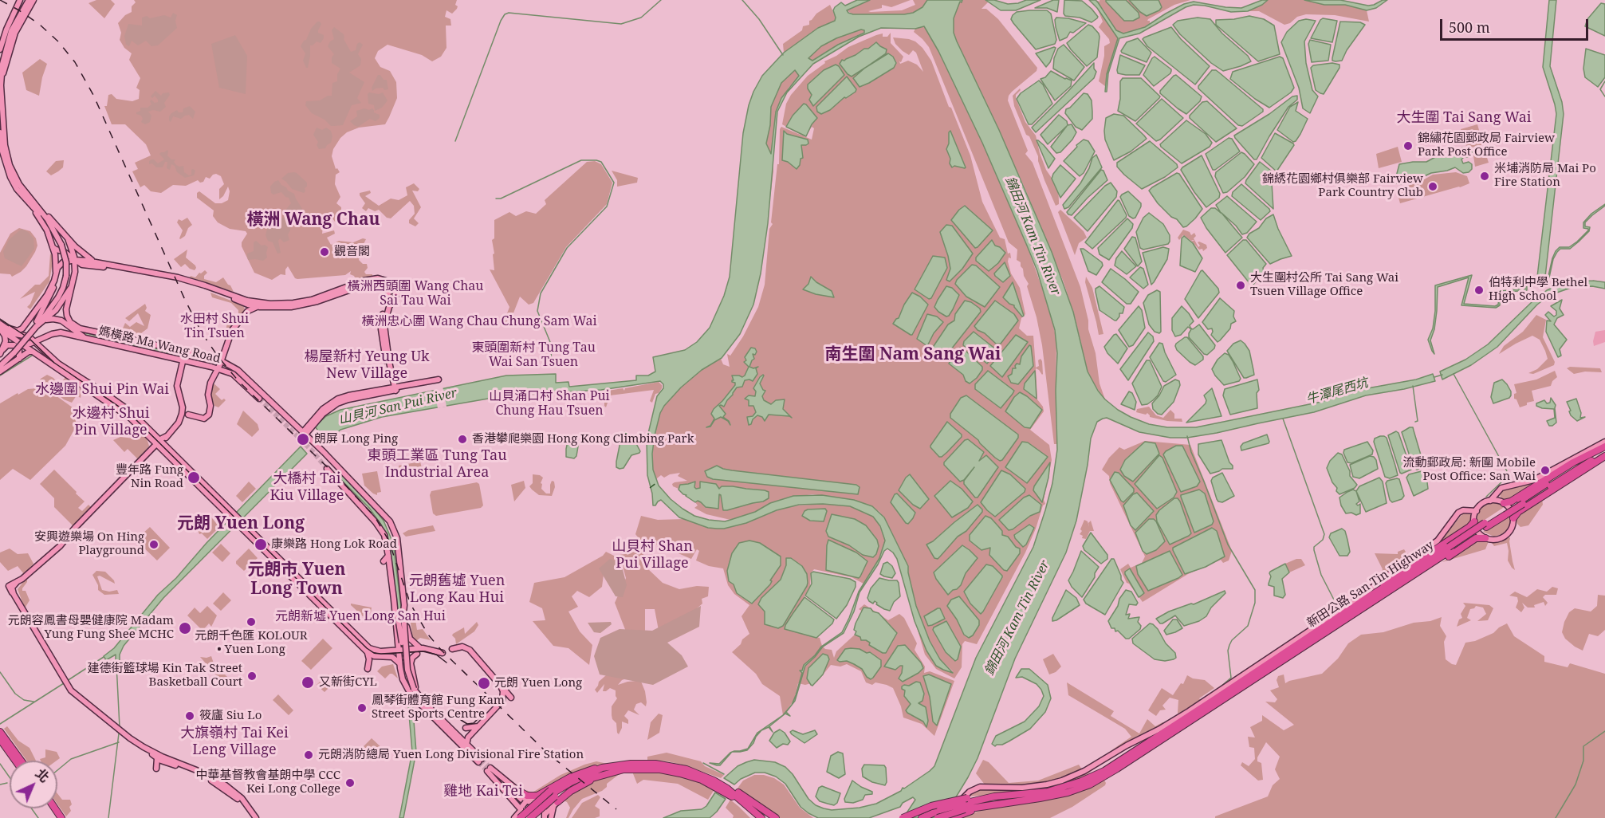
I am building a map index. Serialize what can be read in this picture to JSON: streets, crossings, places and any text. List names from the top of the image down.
{
  "streets": {
    "highway": ["新田公路 San Tin Highway"],
    "main road": ["媽橫路 Ma Wang Road"]
  },
  "districts": [
    "大生圍 Tai Sang Wai",
    "橫洲 Wang Chau",
    "橫洲西頭圍 Wang Chau Sai Tau Wai",
    "水田村 Shui Tin Tsuen",
    "橫洲忠心圍 Wang Chau Chung Sam Wai",
    "東頭圍新村 Tung Tau Wai San Tsuen",
    "南生圍 Nam Sang Wai",
    "楊屋新村 Yeung Uk New Village",
    "水邊圍 Shui Pin Wai",
    "山貝涌口村 Shan Pui Chung Hau Tsuen",
    "水邊村 Shui Pin Village",
    "東頭工業區 Tung Tau Industrial Area",
    "大橋村 Tai Kiu Village",
    "元朗 Yuen Long",
    "山貝村 Shan Pui Village",
    "元朗市 Yuen Long Town",
    "元朗舊墟 Yuen Long Kau Hui",
    "元朗新墟 Yuen Long San Hui",
    "大旗嶺村 Tai Kei Leng Village",
    "雞地 Kai Tei"
  ],
  "water": ["錦田河 Kam Tin River", "牛潭尾西坑", "山貝河 San Pui River"],
  "places": [
    "錦繡花園郵政局 Fairview Park Post Office",
    "米埔消防局 Mai Po Fire Station",
    "錦綉花園鄉村俱樂部 Fairview Park Country Club",
    "觀音閣",
    "大生圍村公所 Tai Sang Wai Tsuen Village Office",
    "伯特利中學 Bethel High School",
    "朗屏 Long Ping",
    "香港攀爬樂園 Hong Kong Climbing Park",
    "流動郵政局: 新圍 Mobile Post Office: San Wai",
    "豐年路 Fung Nin Road",
    "安興遊樂場 On Hing Playground",
    "康樂路 Hong Lok Road",
    "元朗千色匯 KOLOUR • Yuen Long",
    "元朗容鳳書母嬰健康院 Madam Yung Fung Shee MCHC",
    "建德街籃球場 Kin Tak Street Basketball Court",
    "又新街CYL",
    "元朗 Yuen Long",
    "鳳琴街體育館 Fung Kam Street Sports Centre",
    "筱廬 Siu Lo",
    "元朗消防總局 Yuen Long Divisional Fire Station",
    "中華基督教會基朗中學 CCC Kei Long College"
  ],
  "scale_bar": "500 m",
  "north": "top right"
}
